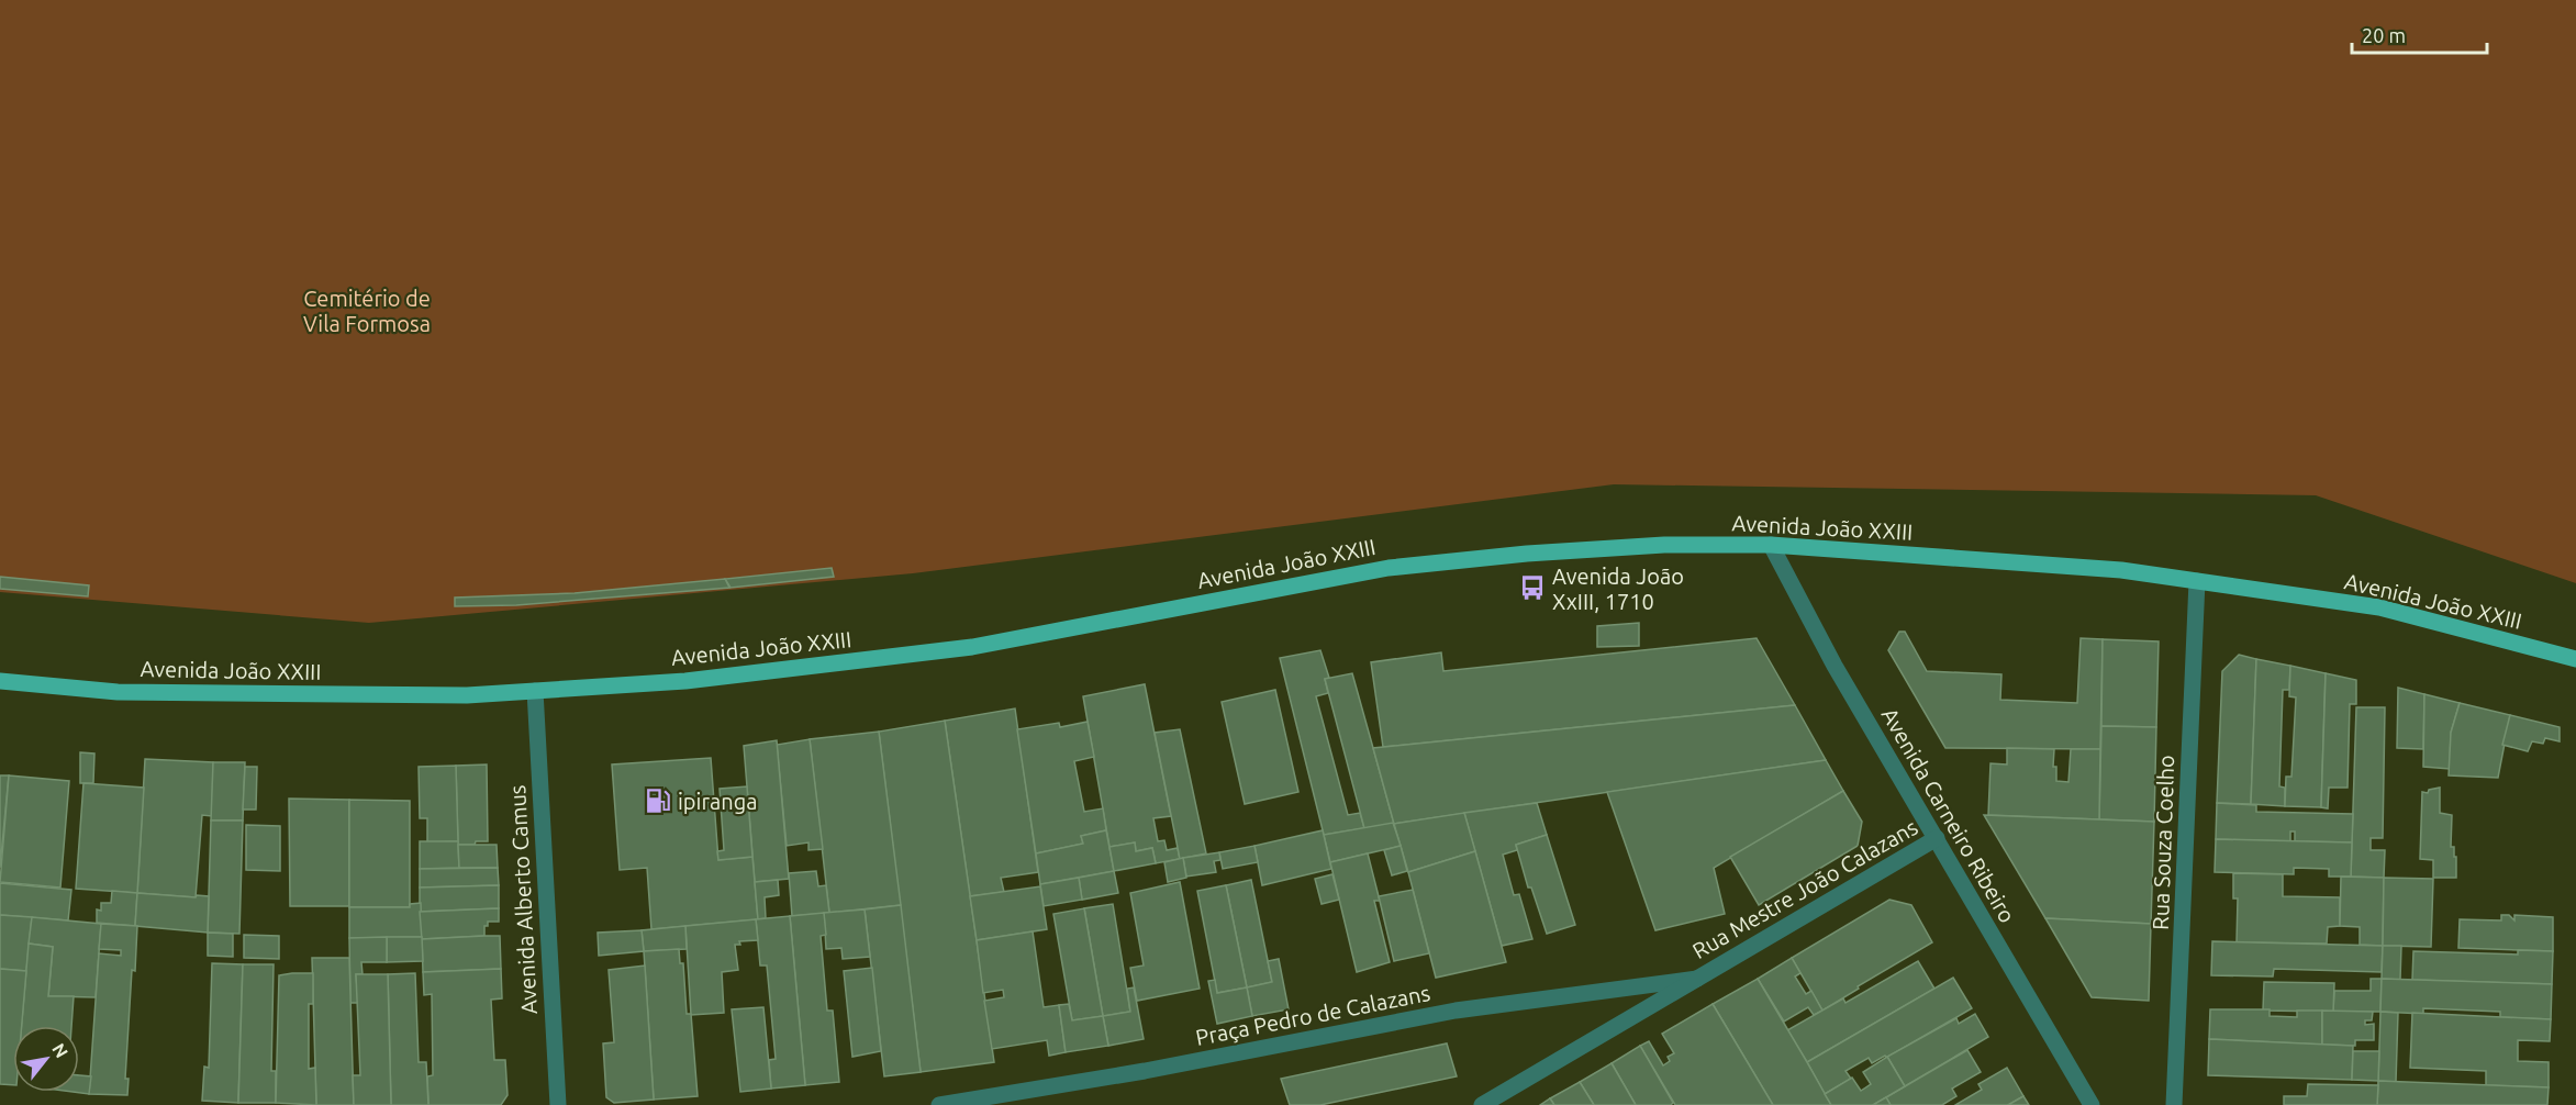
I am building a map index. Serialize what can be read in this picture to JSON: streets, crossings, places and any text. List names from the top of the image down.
{
  "streets": {
    "main road": ["Avenida João XXIII"],
    "street": [
      "Avenida Carneiro Ribeiro",
      "Rua Souza Coelho",
      "Rua Mestre João Calazans",
      "Avenida Alberto Camus",
      "Praça Pedro de Calazans"
    ]
  },
  "crossings": [
    ["Avenida João XXIII", "Avenida Carneiro Ribeiro"],
    ["Avenida João XXIII", "Rua Souza Coelho"],
    ["Avenida João XXIII", "Avenida Alberto Camus"],
    ["Avenida Carneiro Ribeiro", "Rua Mestre João Calazans"],
    ["Rua Mestre João Calazans", "Praça Pedro de Calazans"]
  ],
  "parks": ["Cemitério de Vila Formosa"],
  "places": {
    "bus stop": ["Avenida João XxIII, 1710"],
    "fuel station": ["ipiranga"]
  },
  "scale_bar": "20 m",
  "north": "top right"
}
